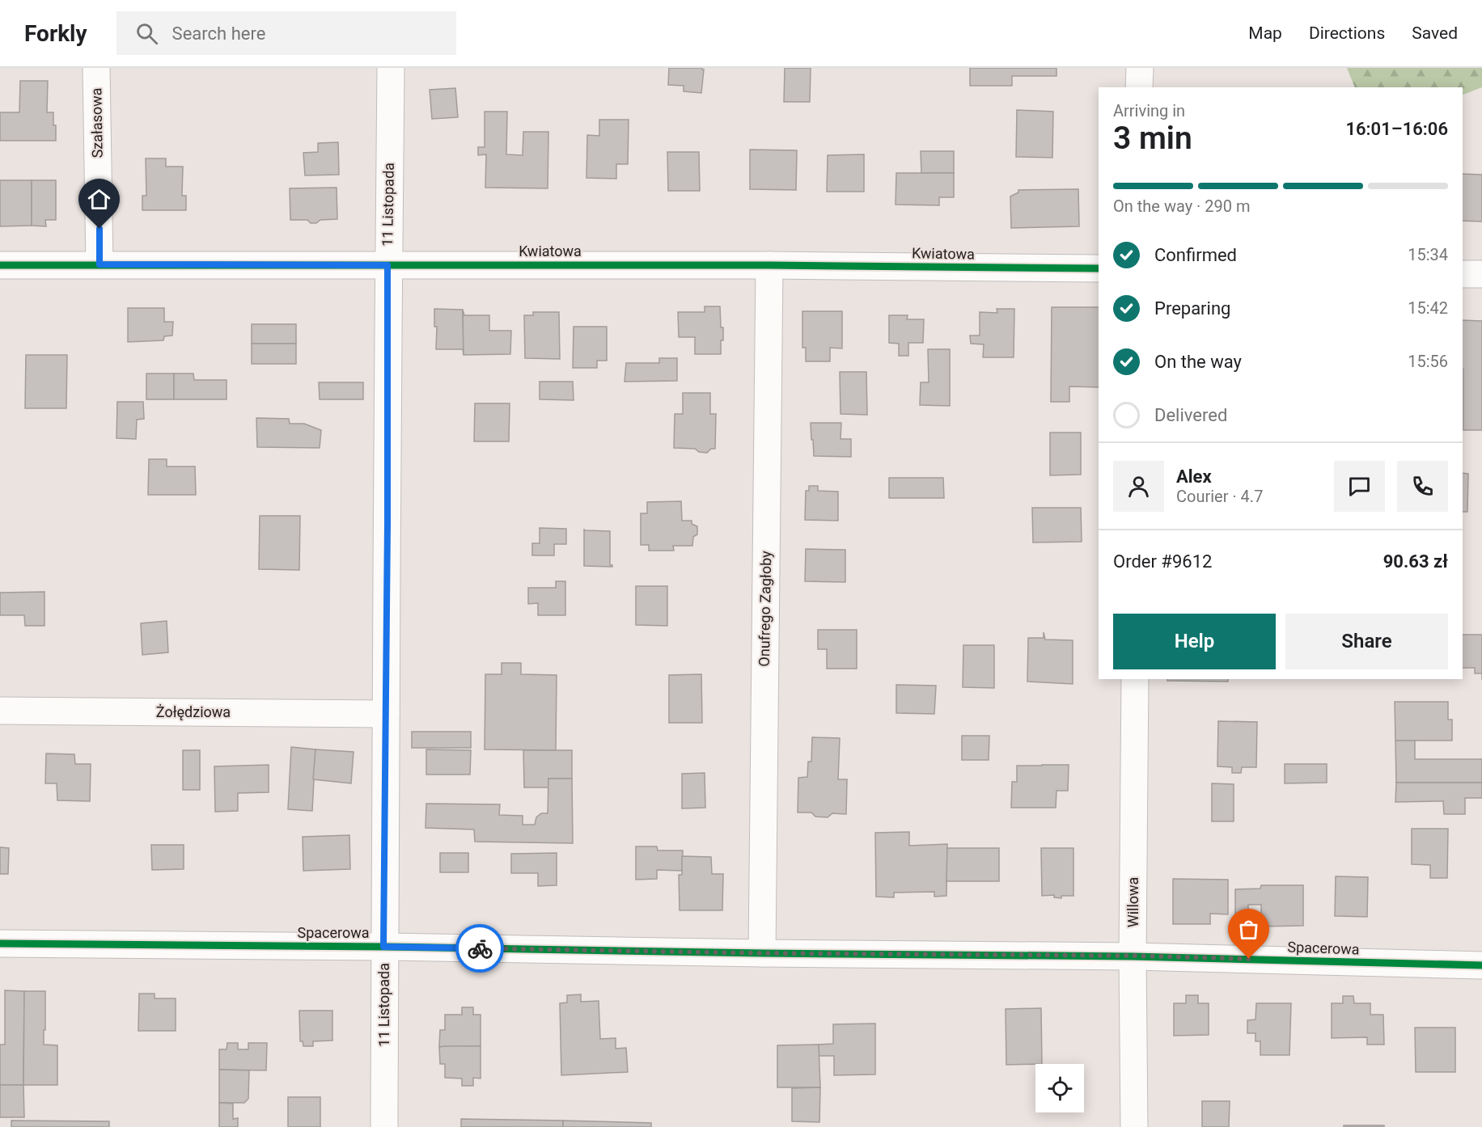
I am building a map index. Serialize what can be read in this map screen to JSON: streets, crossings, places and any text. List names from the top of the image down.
{
  "streets": {
    "street": [
      "Szałasowa",
      "11 Listopada",
      "Kwiatowa",
      "Onufrego Zagłoby",
      "Żołędziowa",
      "Willowa",
      "Spacerowa"
    ]
  },
  "crossings": [
    ["Szałasowa", "Kwiatowa"],
    ["11 Listopada", "Kwiatowa"],
    ["11 Listopada", "Żołędziowa"],
    ["11 Listopada", "Spacerowa"],
    ["Kwiatowa", "Onufrego Zagłoby"],
    ["Onufrego Zagłoby", "Spacerowa"],
    ["Willowa", "Spacerowa"]
  ],
  "page": {
    "header": "Forkly",
    "search": "Search here",
    "nav": ["Map", "Directions", "Saved"],
    "heading": ["3 min", "Arriving in", "16:01–16:06"],
    "panel": [
      "Alex",
      "Courier · 4.7",
      "Order #9612",
      "90.63 zł"
    ],
    "bar": "On the way · 290 m",
    "list": [
      ["Confirmed", "15:34"],
      ["Preparing", "15:42"],
      ["On the way", "15:56"],
      "Delivered"
    ],
    "buttons": ["Help", "Share"]
  }
}
